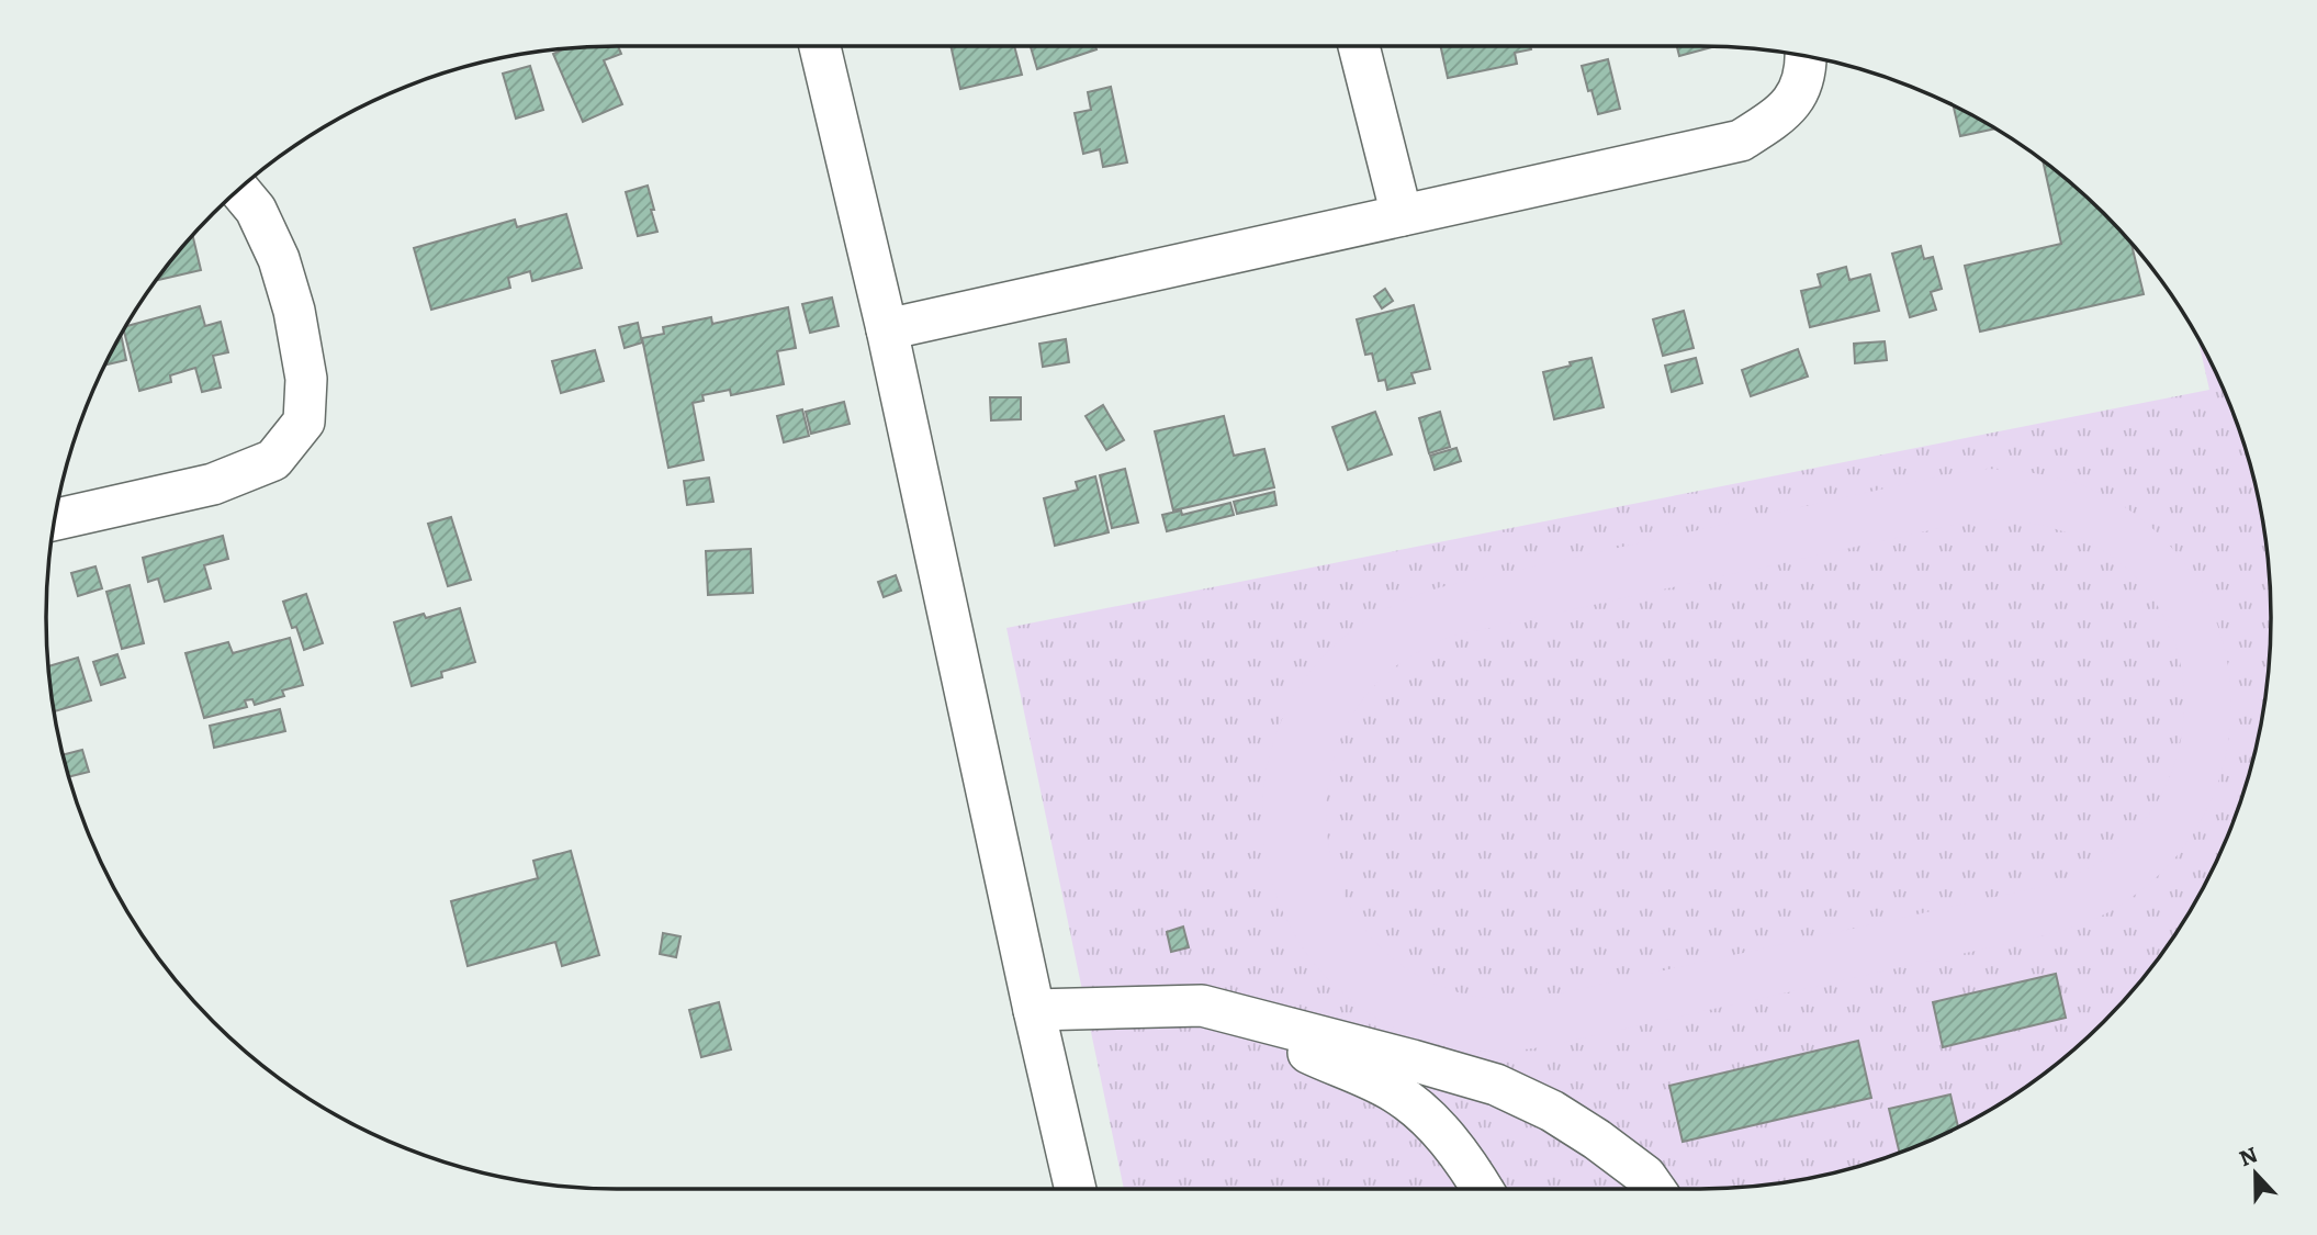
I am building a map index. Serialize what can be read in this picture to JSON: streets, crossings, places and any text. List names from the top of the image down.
{
  "north": "top"
}
